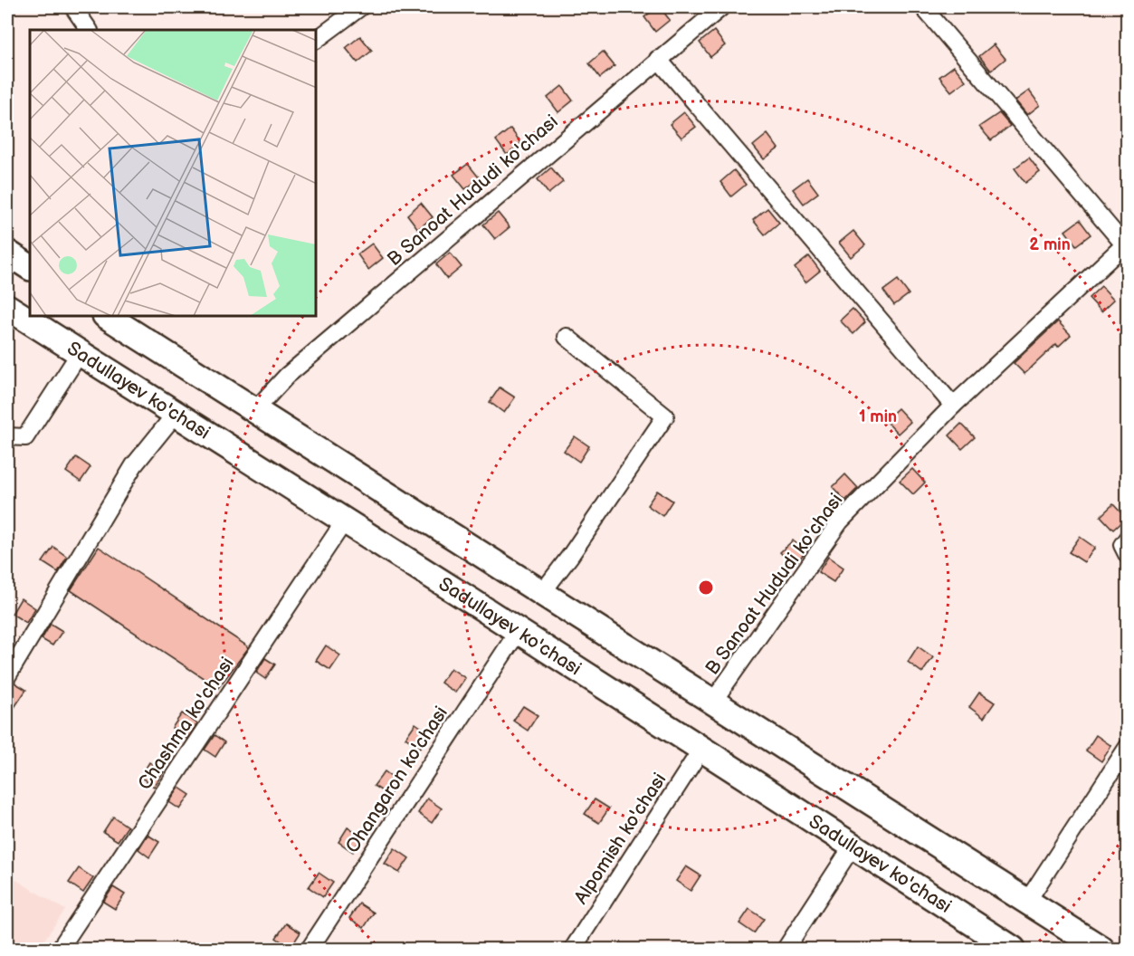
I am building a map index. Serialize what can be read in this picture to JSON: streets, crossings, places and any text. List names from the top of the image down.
{
  "streets": {
    "main road": ["Sadullayev ko'chasi"],
    "street": [
      "B Sanoat Hududi ko'chasi",
      "Chashma ko'chasi",
      "Ohangaron ko'chasi",
      "Alpomish ko'chasi"
    ]
  },
  "crossings": [
    ["Sadullayev ko'chasi", "Chashma ko'chasi"],
    ["Sadullayev ko'chasi", "Ohangaron ko'chasi"],
    ["Sadullayev ko'chasi", "Alpomish ko'chasi"]
  ],
  "rings": ["2 min", "1 min"]
}
